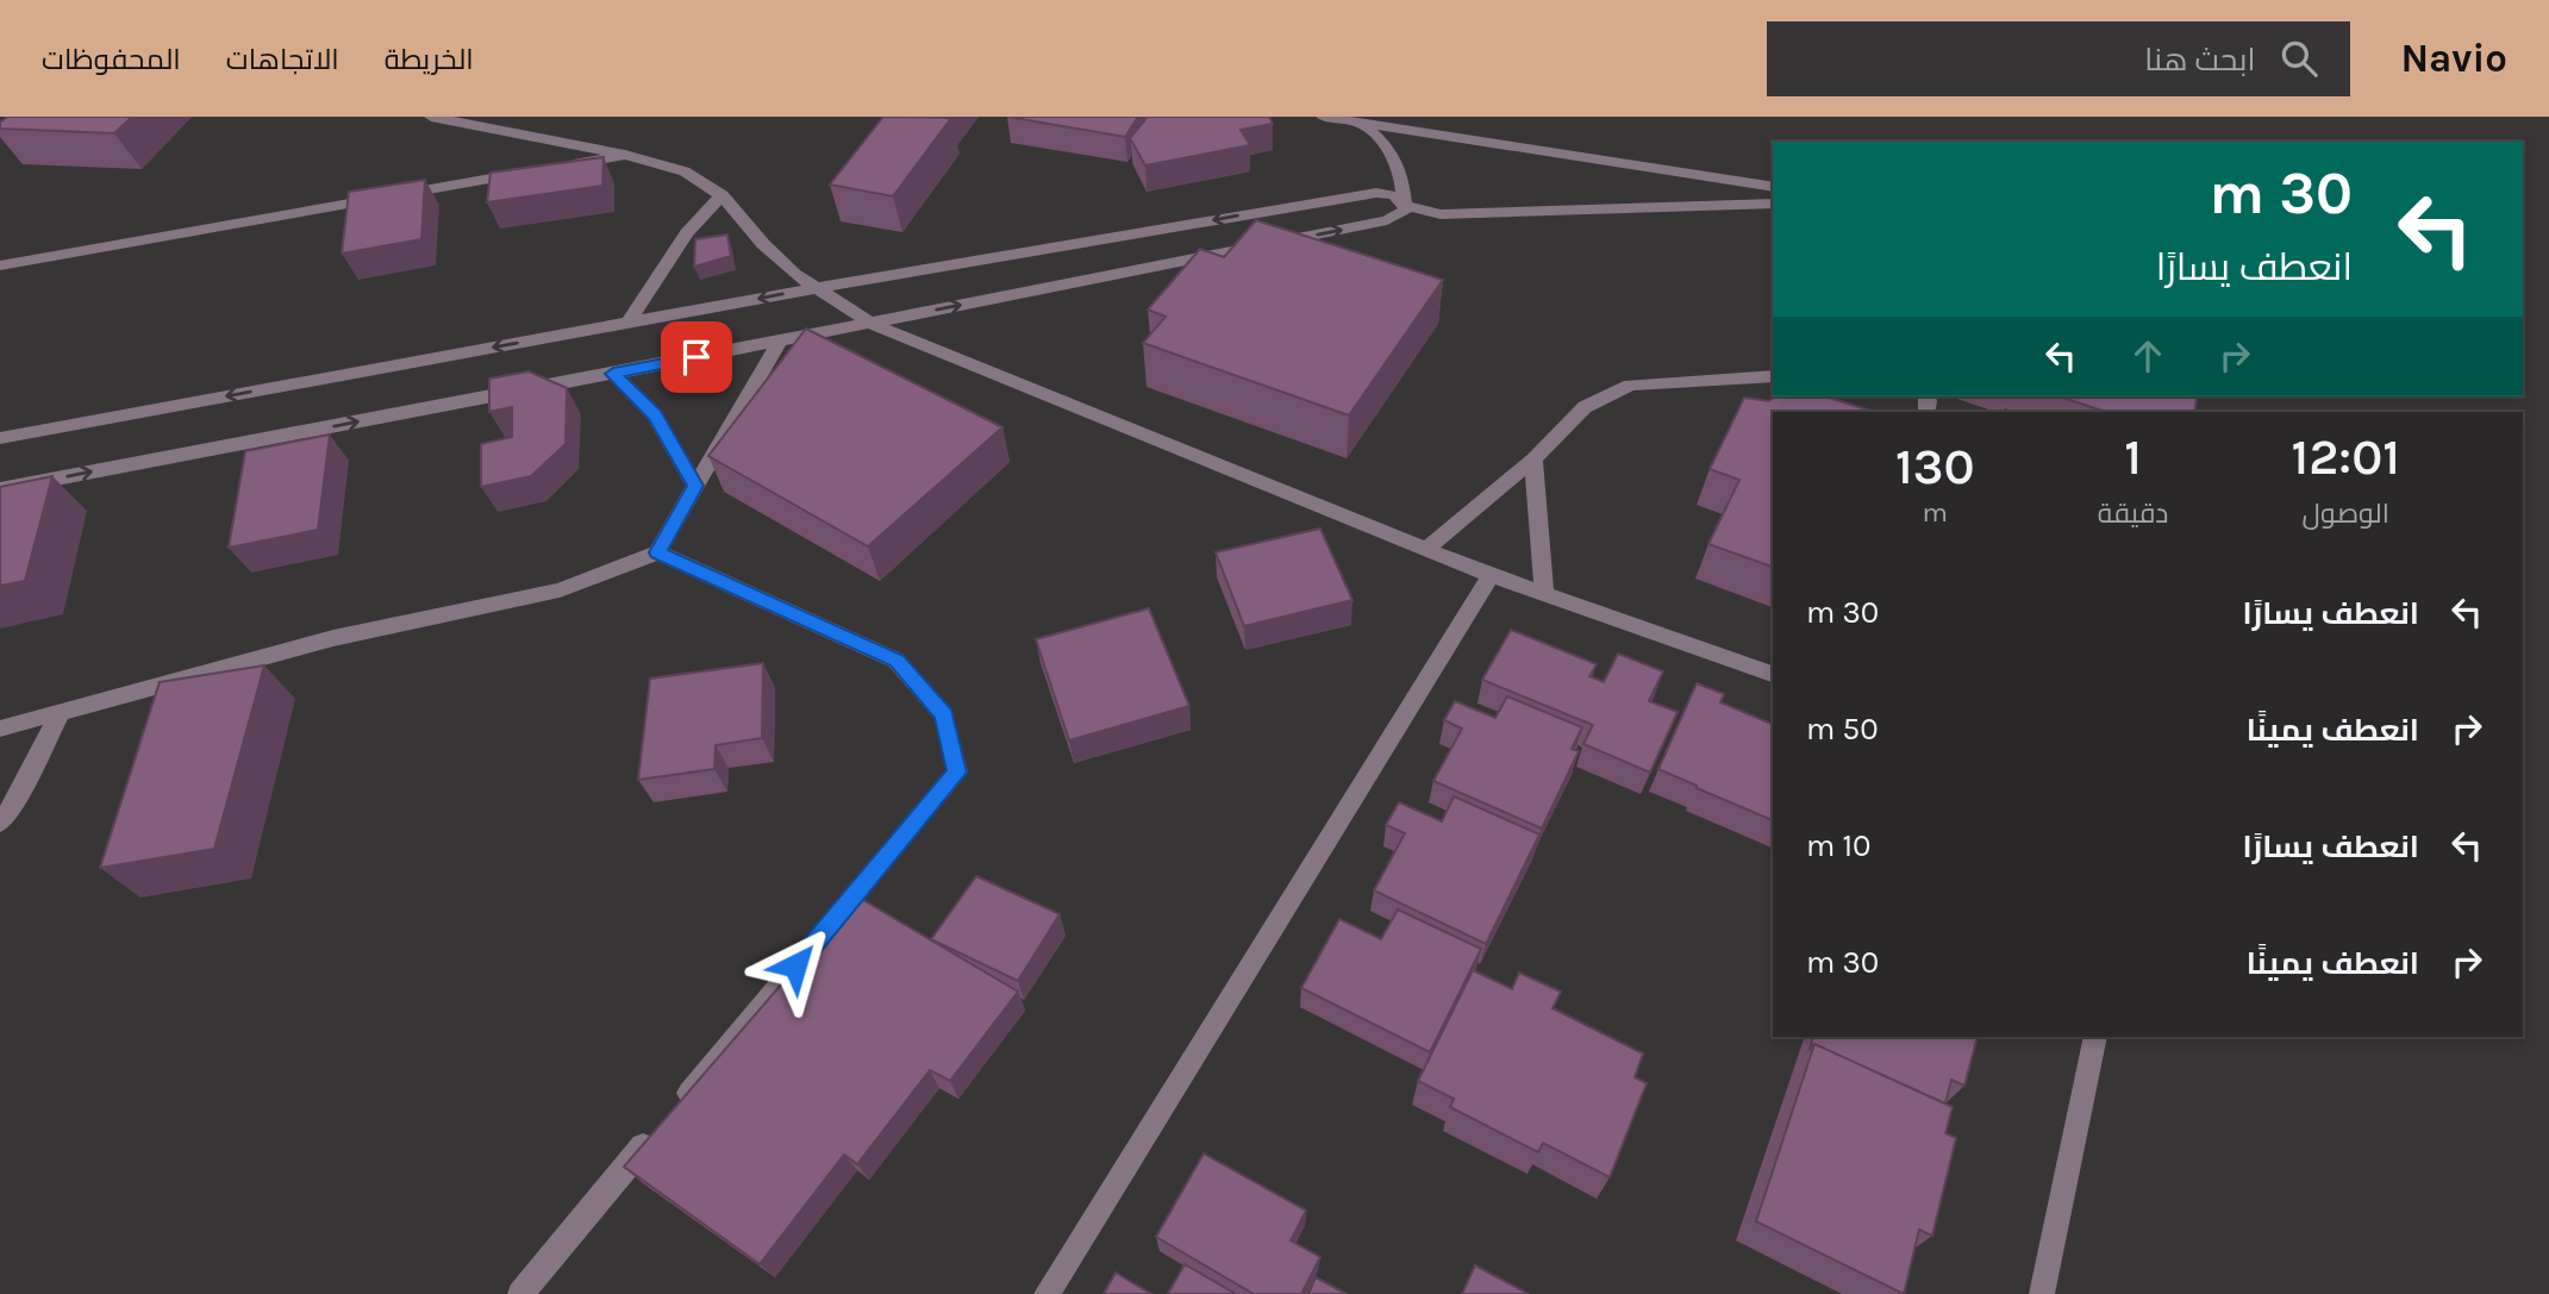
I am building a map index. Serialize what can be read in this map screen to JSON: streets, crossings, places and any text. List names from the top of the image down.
{
  "page": {
    "header": "Navio",
    "search": "ابحث هنا",
    "nav": ["الخريطة", "الاتجاهات", "المحفوظات"],
    "turn": ["30 m", "انعطف يسارًا"],
    "eta": [
      "12:01",
      "الوصول",
      "1",
      "دقيقة",
      "130",
      "m"
    ],
    "list": [
      {
        "name": "انعطف يسارًا",
        "value": "30 m"
      },
      {
        "name": "انعطف يمينًا",
        "value": "50 m"
      },
      {
        "name": "انعطف يسارًا",
        "value": "10 m"
      },
      {
        "name": "انعطف يمينًا",
        "value": "30 m"
      }
    ]
  }
}
